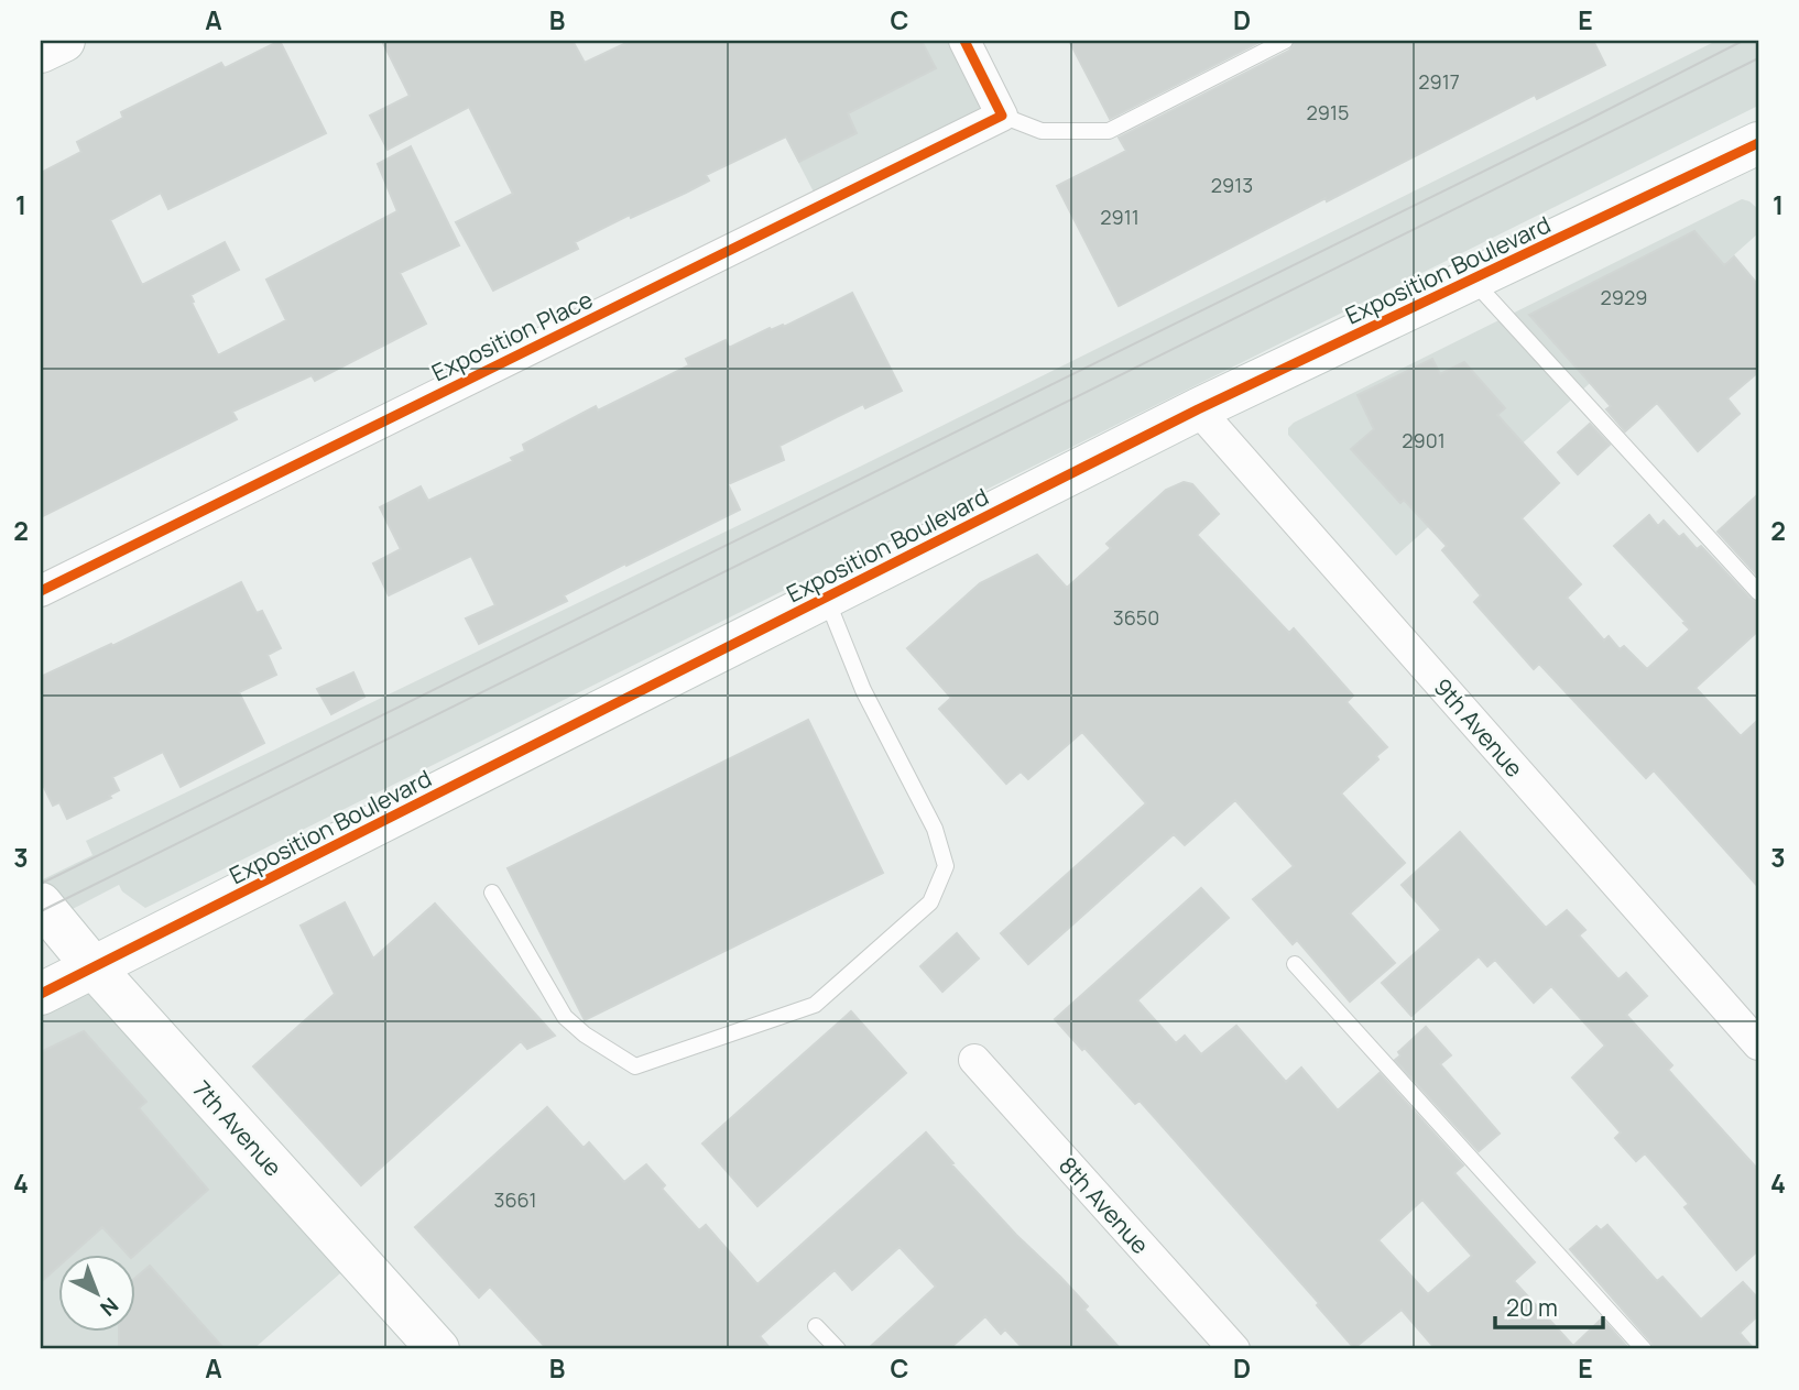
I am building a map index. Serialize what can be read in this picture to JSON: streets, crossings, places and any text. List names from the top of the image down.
{
  "streets": {
    "street": [
      "Exposition Boulevard",
      "Exposition Place",
      "9th Avenue",
      "7th Avenue",
      "8th Avenue"
    ]
  },
  "crossings": [
    ["Exposition Boulevard", "9th Avenue"],
    ["Exposition Boulevard", "7th Avenue"]
  ],
  "house_numbers": [
    "2917",
    "2915",
    "2913",
    "2911",
    "2929",
    "2901",
    "3650",
    "3661"
  ],
  "scale_bar": "20 m",
  "north": "bottom right",
  "grid": {
    "columns": [
      "A",
      "B",
      "C",
      "D",
      "E"
    ],
    "rows": [
      "1",
      "2",
      "3",
      "4"
    ]
  }
}
